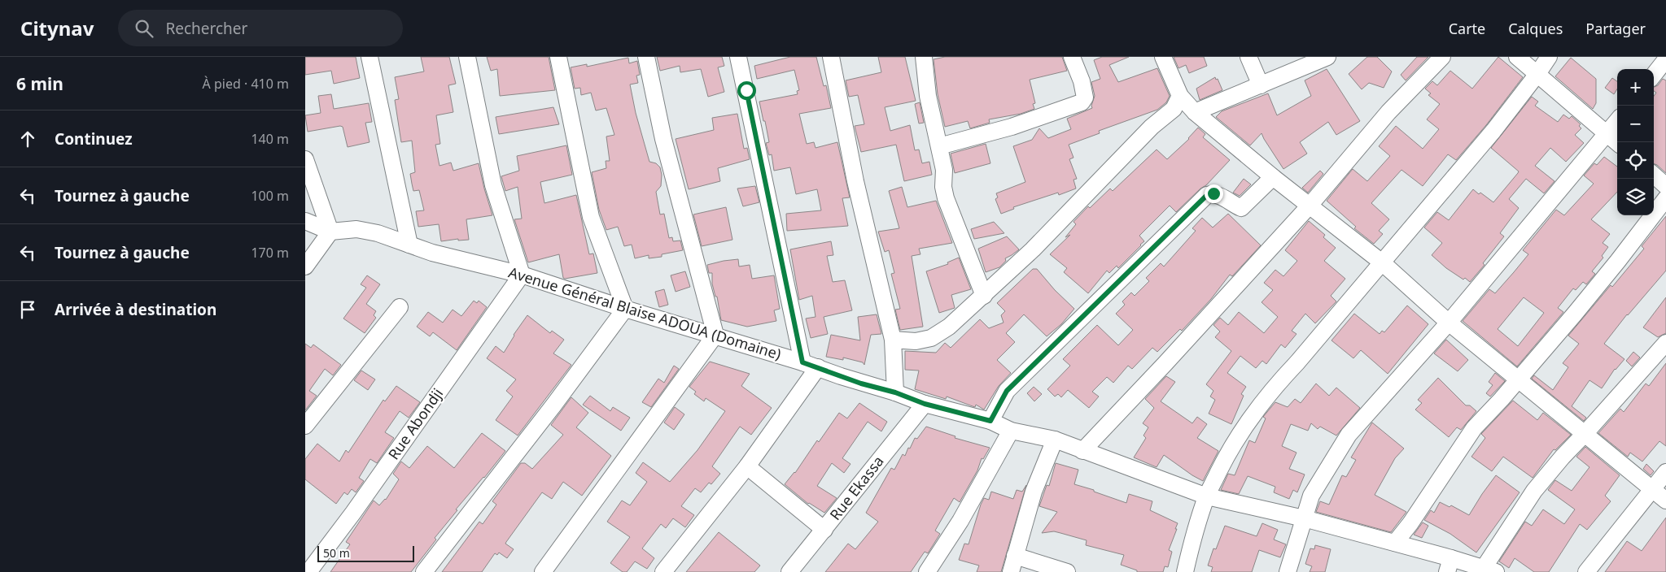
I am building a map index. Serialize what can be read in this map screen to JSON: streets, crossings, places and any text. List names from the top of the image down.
{
  "streets": {
    "street": ["Avenue Général Blaise ADOUA (Domaine)", "Rue Abondji", "Rue Ekassa"]
  },
  "crossings": [
    ["Avenue Général Blaise ADOUA (Domaine)", "Rue Abondji"],
    ["Avenue Général Blaise ADOUA (Domaine)", "Rue Ekassa"]
  ],
  "scale_bar": "50 m",
  "page": {
    "header": "Citynav",
    "search": "Rechercher",
    "nav": ["Carte", "Calques", "Partager"],
    "heading": ["6 min", "À pied · 410 m"],
    "map_buttons": ["+", "−"],
    "list": [
      ["Continuez", "140 m"],
      ["Tournez à gauche", "100 m"],
      ["Tournez à gauche", "170 m"],
      "Arrivée à destination"
    ],
    "scale": "50 m"
  }
}
